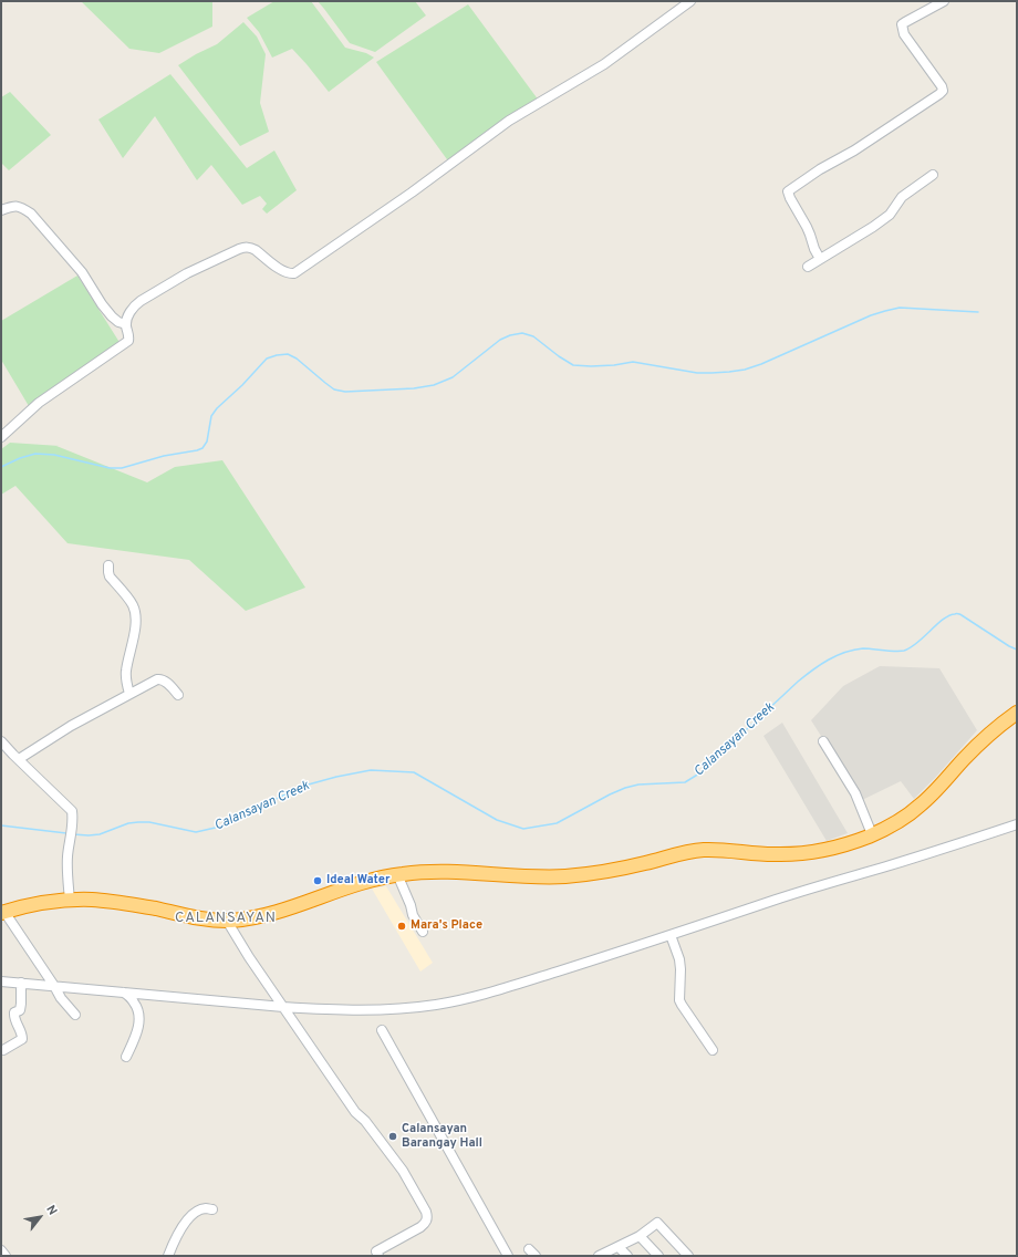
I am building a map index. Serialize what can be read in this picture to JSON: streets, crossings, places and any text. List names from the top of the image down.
{
  "districts": ["CALANSAYAN"],
  "water": ["Calansayan Creek"],
  "places": ["Ideal Water", "Mara's Place", "Calansayan Barangay Hall"],
  "north": "top right"
}
